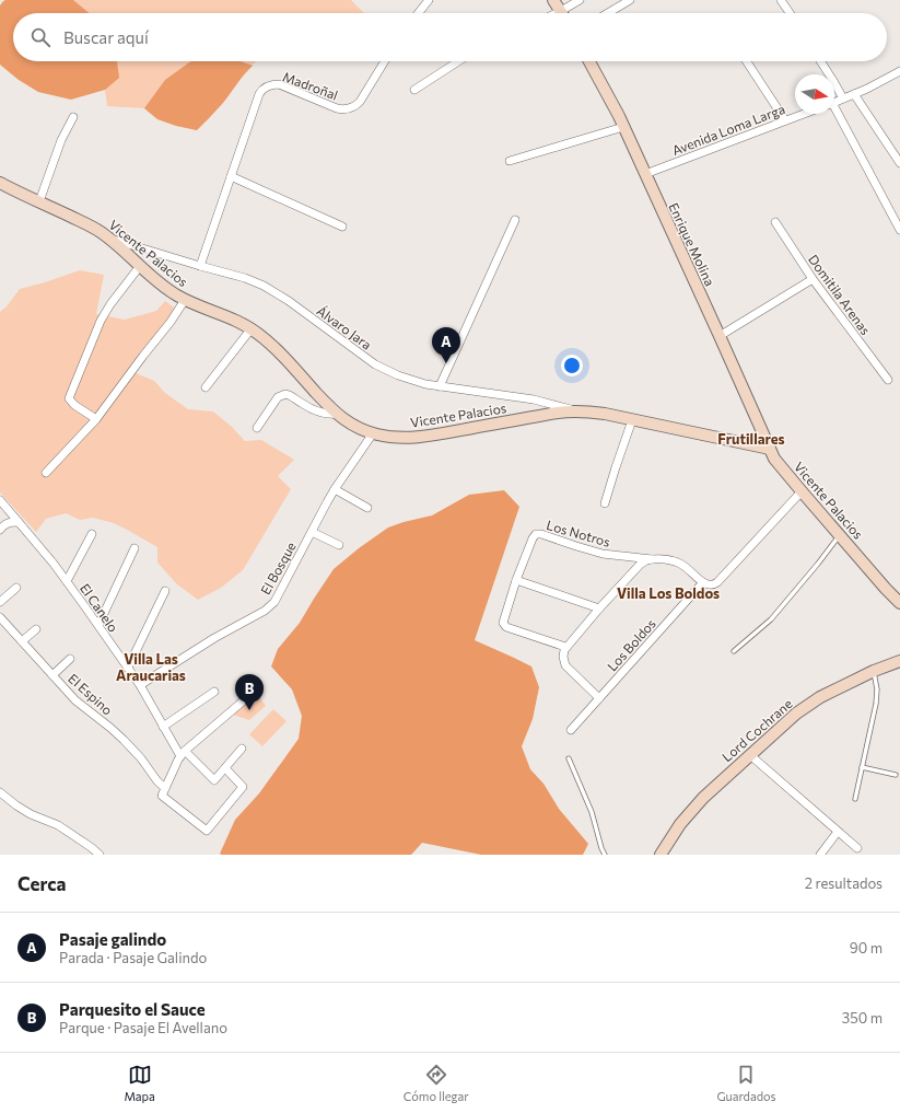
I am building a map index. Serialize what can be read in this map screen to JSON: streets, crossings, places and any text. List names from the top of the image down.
{
  "streets": {
    "main road": ["Enrique Molina", "Vicente Palacios", "Lord Cochrane"],
    "street": [
      "Madroñal",
      "Avenida Loma Larga",
      "Domitila Arenas",
      "Álvaro Jara",
      "Los Notros",
      "El Bosque",
      "El Canelo",
      "Los Boldos",
      "El Espino"
    ]
  },
  "crossings": [
    ["Madroñal", "Álvaro Jara"],
    ["Avenida Loma Larga", "Enrique Molina"],
    ["Enrique Molina", "Vicente Palacios"],
    ["Vicente Palacios", "Álvaro Jara"],
    ["Vicente Palacios", "El Bosque"],
    ["Los Notros", "Los Boldos"],
    ["El Bosque", "El Canelo"]
  ],
  "districts": ["Frutillares", "Villa Los Boldos", "Villa Las Araucarias"],
  "north": "right",
  "page": {
    "search": "Buscar aquí",
    "pins": ["A", "B"],
    "heading": ["Cerca", "2 resultados"],
    "list": [
      {
        "mark": "A",
        "name": "Pasaje galindo",
        "note": "Parada · Pasaje Galindo",
        "value": "90 m"
      },
      {
        "mark": "B",
        "name": "Parquesito el Sauce",
        "note": "Parque · Pasaje El Avellano",
        "value": "350 m"
      }
    ],
    "nav": ["Mapa", "Cómo llegar", "Guardados"]
  }
}
